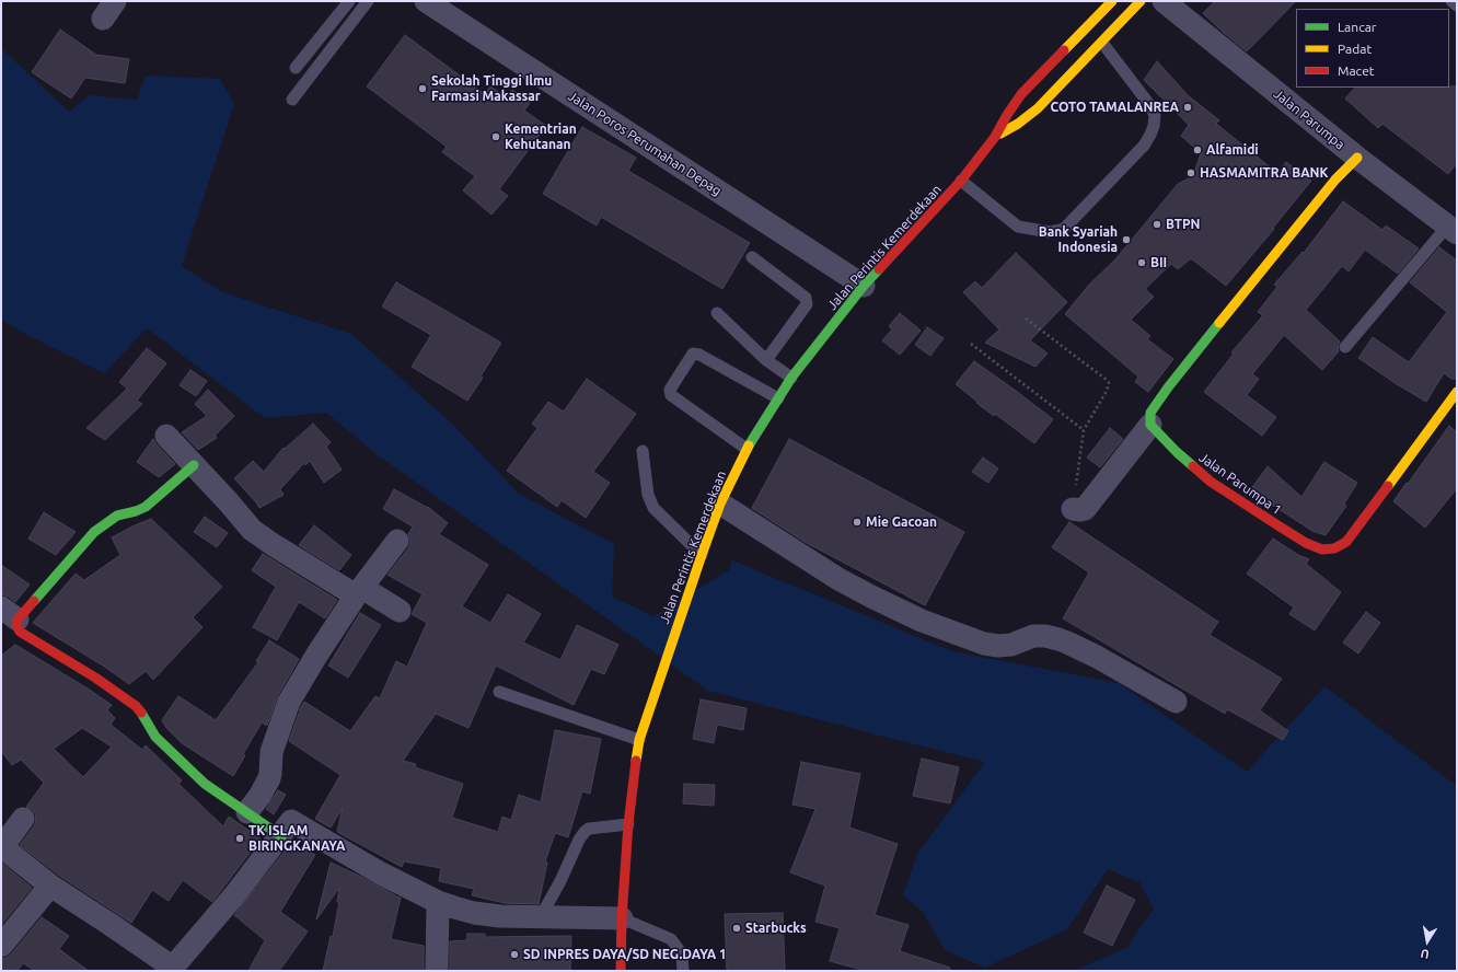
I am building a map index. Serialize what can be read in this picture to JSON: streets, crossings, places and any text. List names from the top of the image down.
{
  "streets": {
    "main road": ["Jalan Perintis Kemerdekaan", "Jalan Parumpa 1"],
    "street": ["Jalan Parumpa", "Jalan Poros Perumahan Depag"]
  },
  "crossings": [
    ["Jalan Poros Perumahan Depag", "Jalan Perintis Kemerdekaan"]
  ],
  "places": [
    "Sekolah Tinggi Ilmu Farmasi Makassar",
    "COTO TAMALANREA",
    "Kementrian Kehutanan",
    "Alfamidi",
    "HASMAMITRA BANK",
    "BTPN",
    "Bank Syariah Indonesia",
    "BII",
    "Mie Gacoan",
    "TK ISLAM BIRINGKANAYA",
    "Starbucks",
    "SD INPRES DAYA/SD NEG.DAYA 1"
  ],
  "legend": ["Lancar", "Padat", "Macet"],
  "north": "bottom"
}
